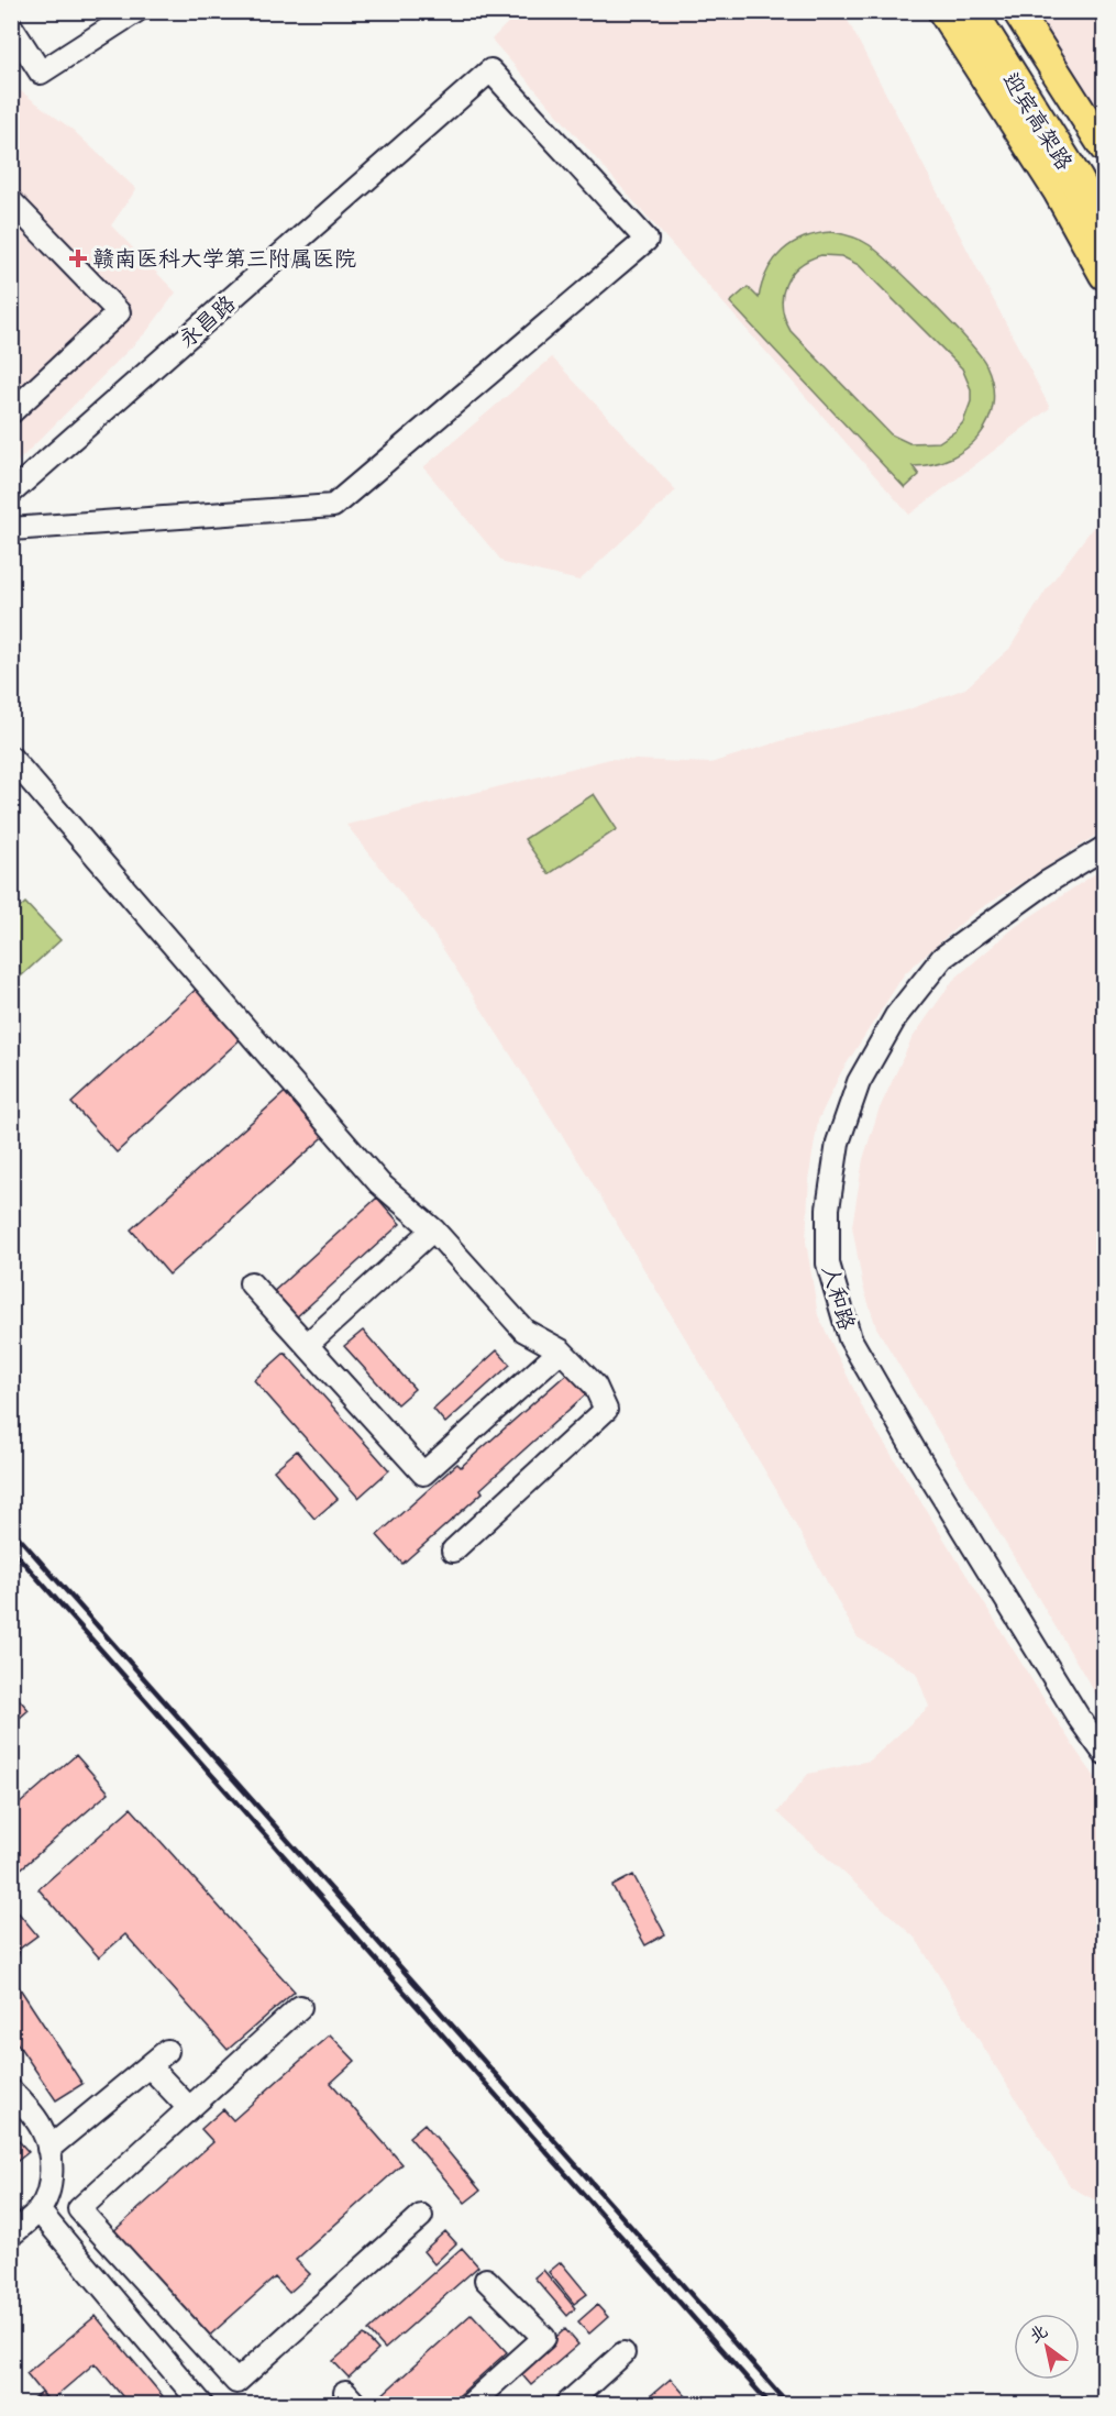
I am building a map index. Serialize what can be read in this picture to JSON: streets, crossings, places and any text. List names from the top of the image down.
{
  "streets": {
    "highway": ["迎宾高架路"],
    "street": ["永昌路", "人和路"]
  },
  "places": {
    "health": ["赣南医科大学第三附属医院"]
  },
  "north": "top left"
}
